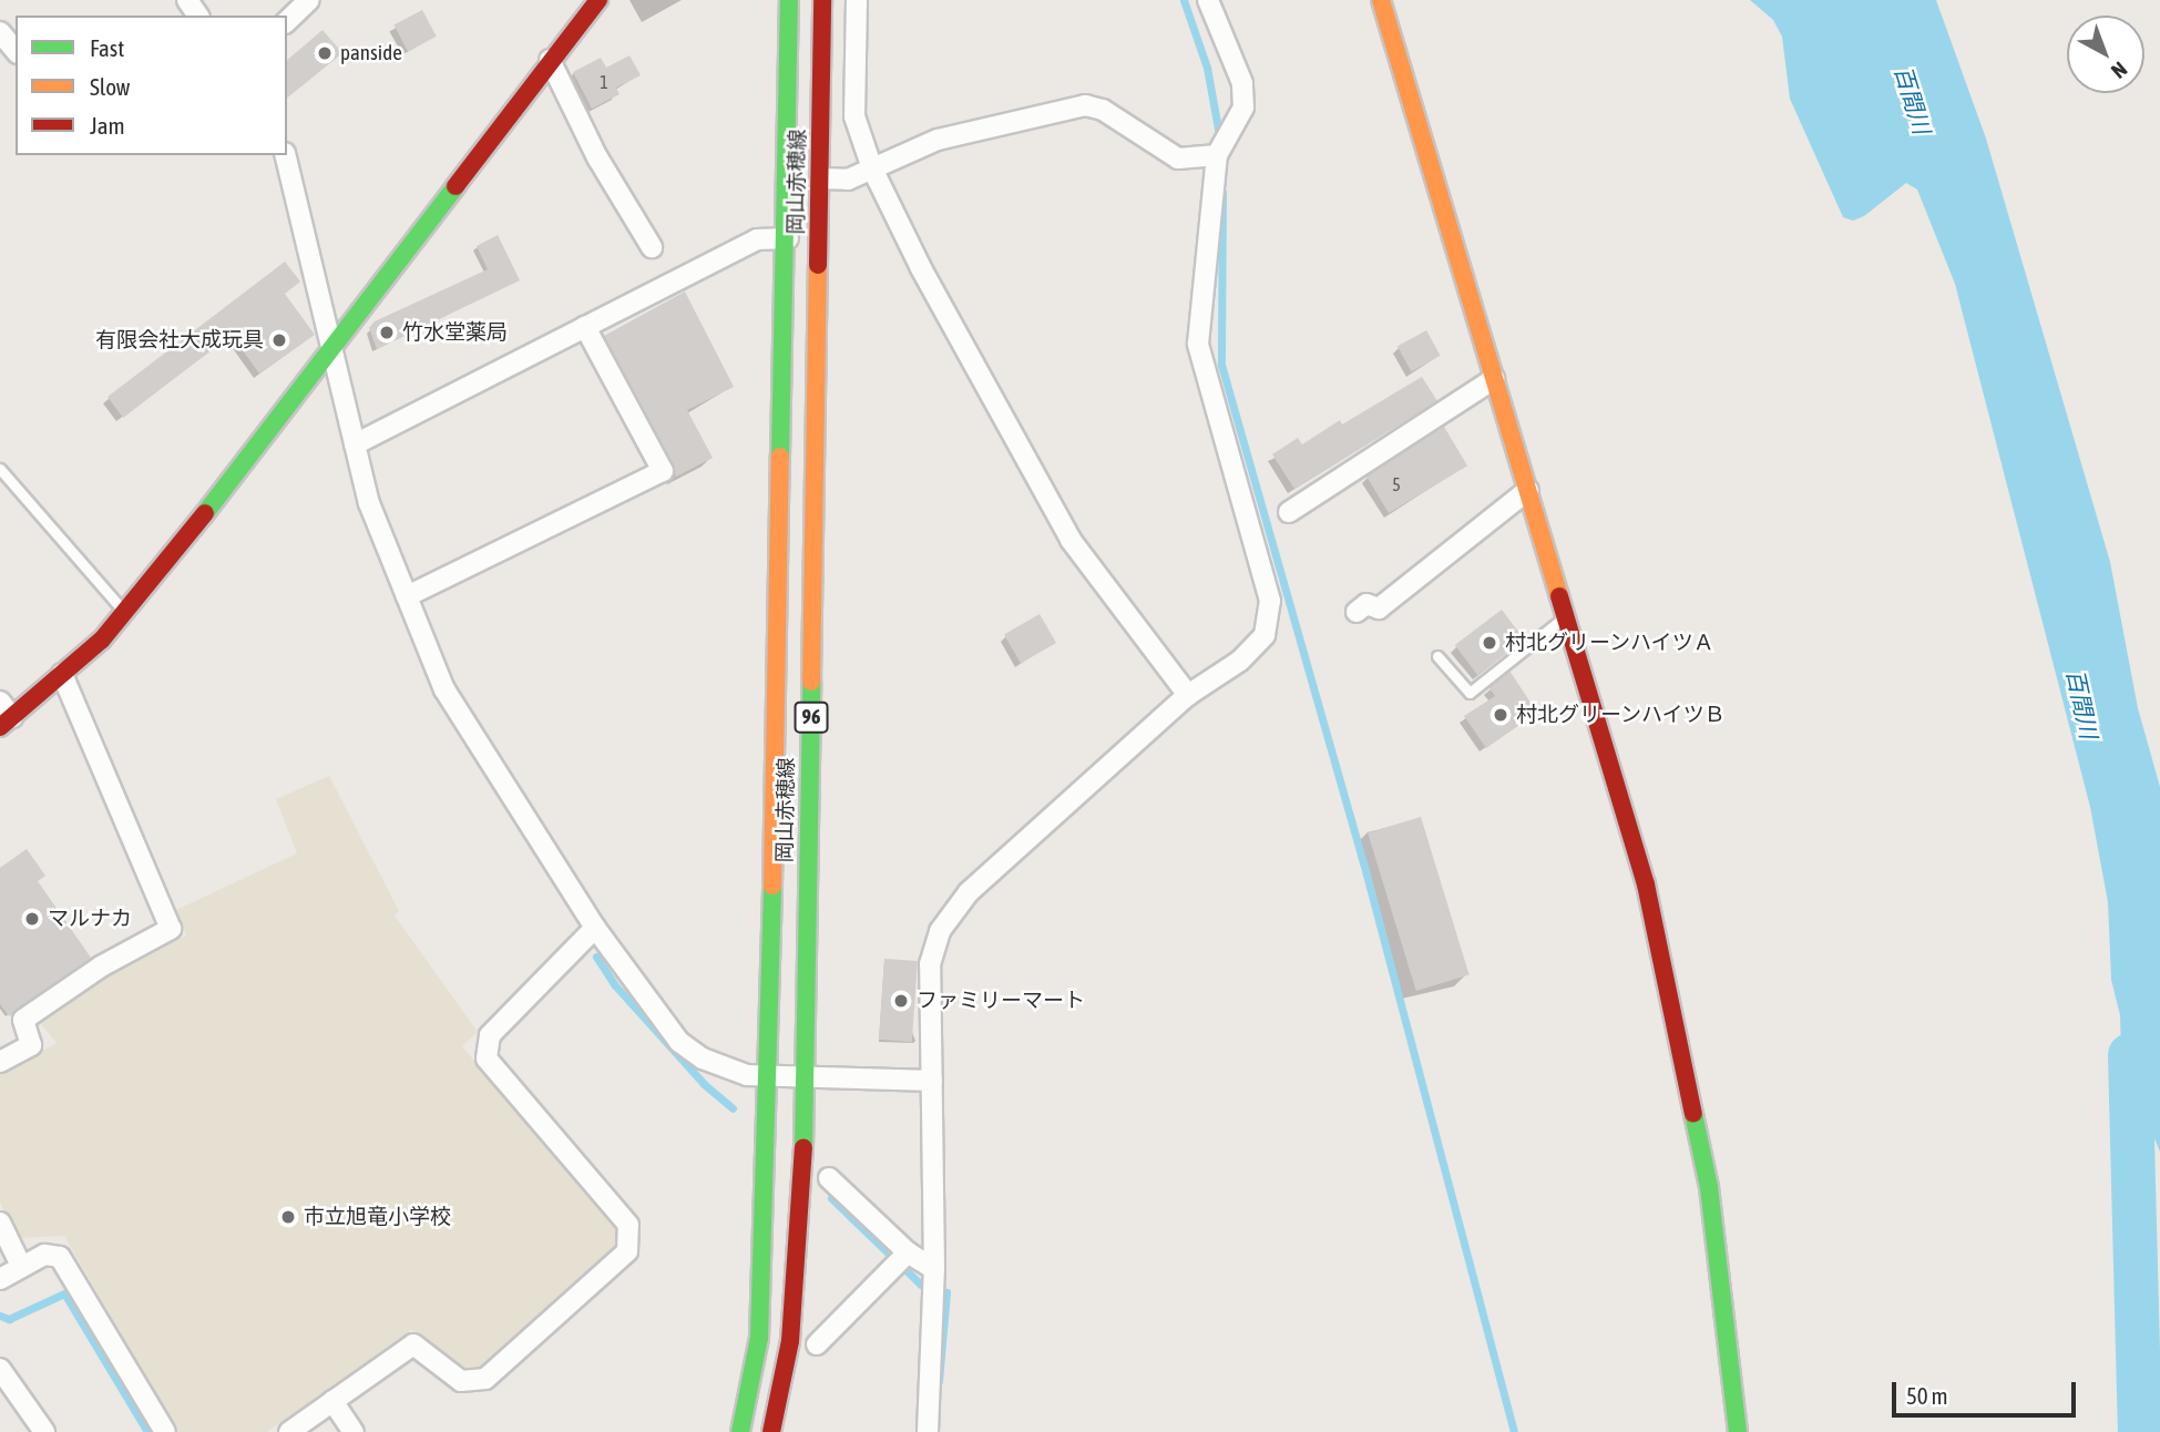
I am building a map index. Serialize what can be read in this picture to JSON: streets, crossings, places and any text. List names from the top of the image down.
{
  "streets": {
    "main road": ["岡山赤穂線", "96"]
  },
  "water": ["百間川"],
  "places": [
    "panside",
    "竹水堂薬局",
    "有限会社大成玩具",
    "村北グリーンハイツＡ",
    "村北グリーンハイツＢ",
    "マルナカ",
    "ファミリーマート",
    "市立旭竜小学校"
  ],
  "house_numbers": ["1", "5"],
  "legend": ["Fast", "Slow", "Jam"],
  "scale_bar": "50 m",
  "north": "bottom right"
}
